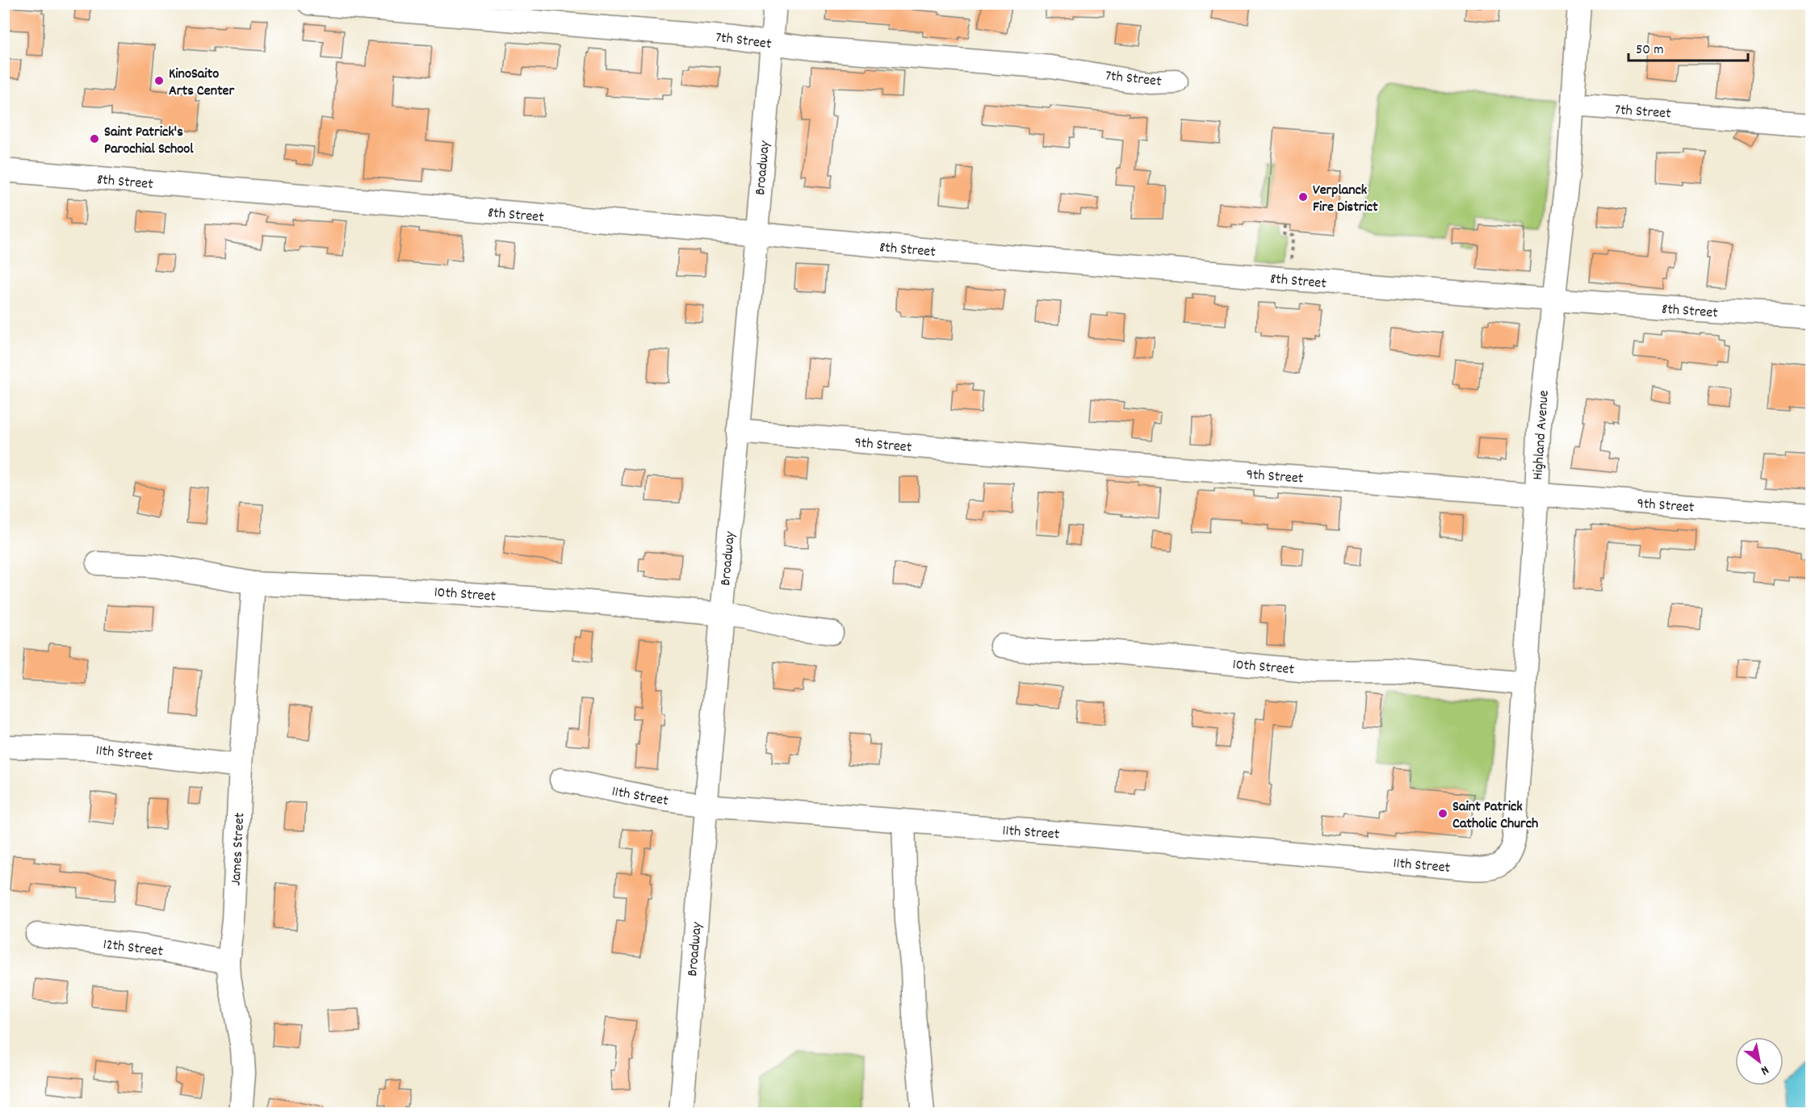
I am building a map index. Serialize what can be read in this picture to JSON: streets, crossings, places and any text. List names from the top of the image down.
{
  "streets": {
    "street": [
      "7th Street",
      "Broadway",
      "8th Street",
      "Highland Avenue",
      "9th Street",
      "10th Street",
      "11th Street",
      "James Street",
      "12th Street"
    ]
  },
  "crossings": [
    ["7th Street", "Broadway"],
    ["7th Street", "Highland Avenue"],
    ["Broadway", "8th Street"],
    ["Broadway", "9th Street"],
    ["Broadway", "10th Street"],
    ["Broadway", "11th Street"],
    ["8th Street", "Highland Avenue"],
    ["Highland Avenue", "9th Street"],
    ["Highland Avenue", "10th Street"],
    ["Highland Avenue", "11th Street"],
    ["10th Street", "James Street"],
    ["11th Street", "James Street"],
    ["James Street", "12th Street"]
  ],
  "places": [
    "KinoSaito Arts Center",
    "Saint Patrick's Parochial School",
    "Verplanck Fire District",
    "Saint Patrick Catholic Church"
  ],
  "scale_bar": "50 m",
  "north": "bottom right"
}
